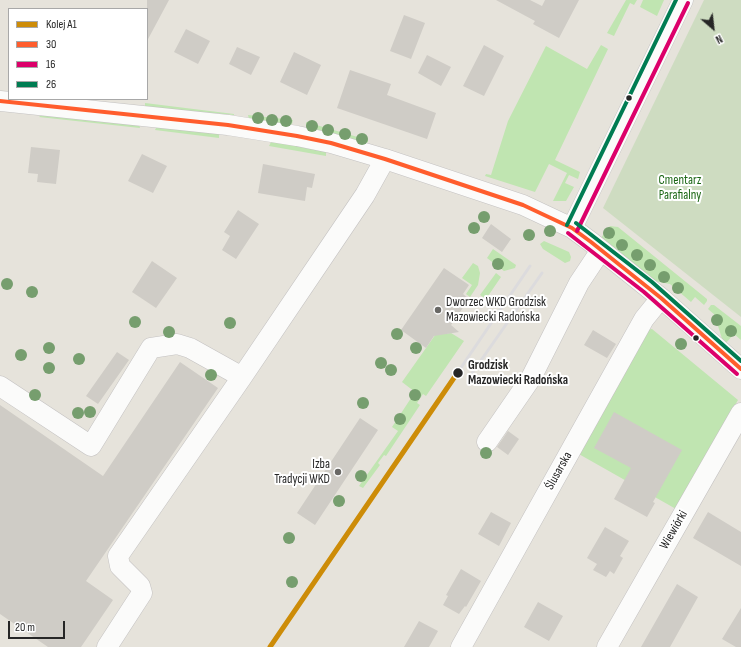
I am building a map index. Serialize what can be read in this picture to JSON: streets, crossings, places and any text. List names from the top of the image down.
{
  "streets": {
    "street": ["Ślusarska", "Wiewiórki"]
  },
  "parks": ["Cmentarz Parafialny"],
  "places": ["Dworzec WKD Grodzisk Mazowiecki Radońska", "Grodzisk Mazowiecki Radońska", "Izba Tradycji WKD"],
  "lines": [
    "transit line 26",
    "transit line 16",
    "transit line 30",
    "rail line A1"
  ],
  "legend": [
    "Kolej A1",
    "30",
    "16",
    "26"
  ],
  "scale_bar": "20 m",
  "north": "bottom right"
}
